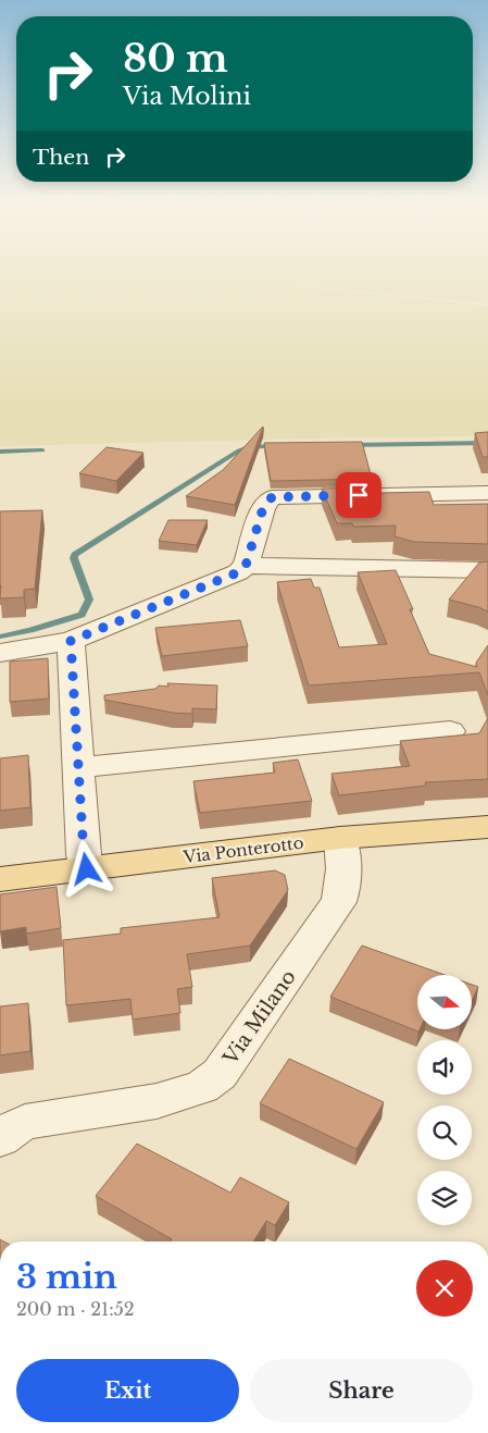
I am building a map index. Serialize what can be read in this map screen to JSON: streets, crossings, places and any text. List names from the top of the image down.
{
  "streets": {
    "main road": ["Via Ponterotto"],
    "street": ["Via Milano"]
  },
  "crossings": [
    ["Via Ponterotto", "Via Milano"]
  ],
  "north": "right",
  "page": {
    "turn": ["80 m", "Via Molini"],
    "then": "Then",
    "heading": ["3 min", "200 m · 21:52"],
    "buttons": ["Exit", "Share"]
  }
}
